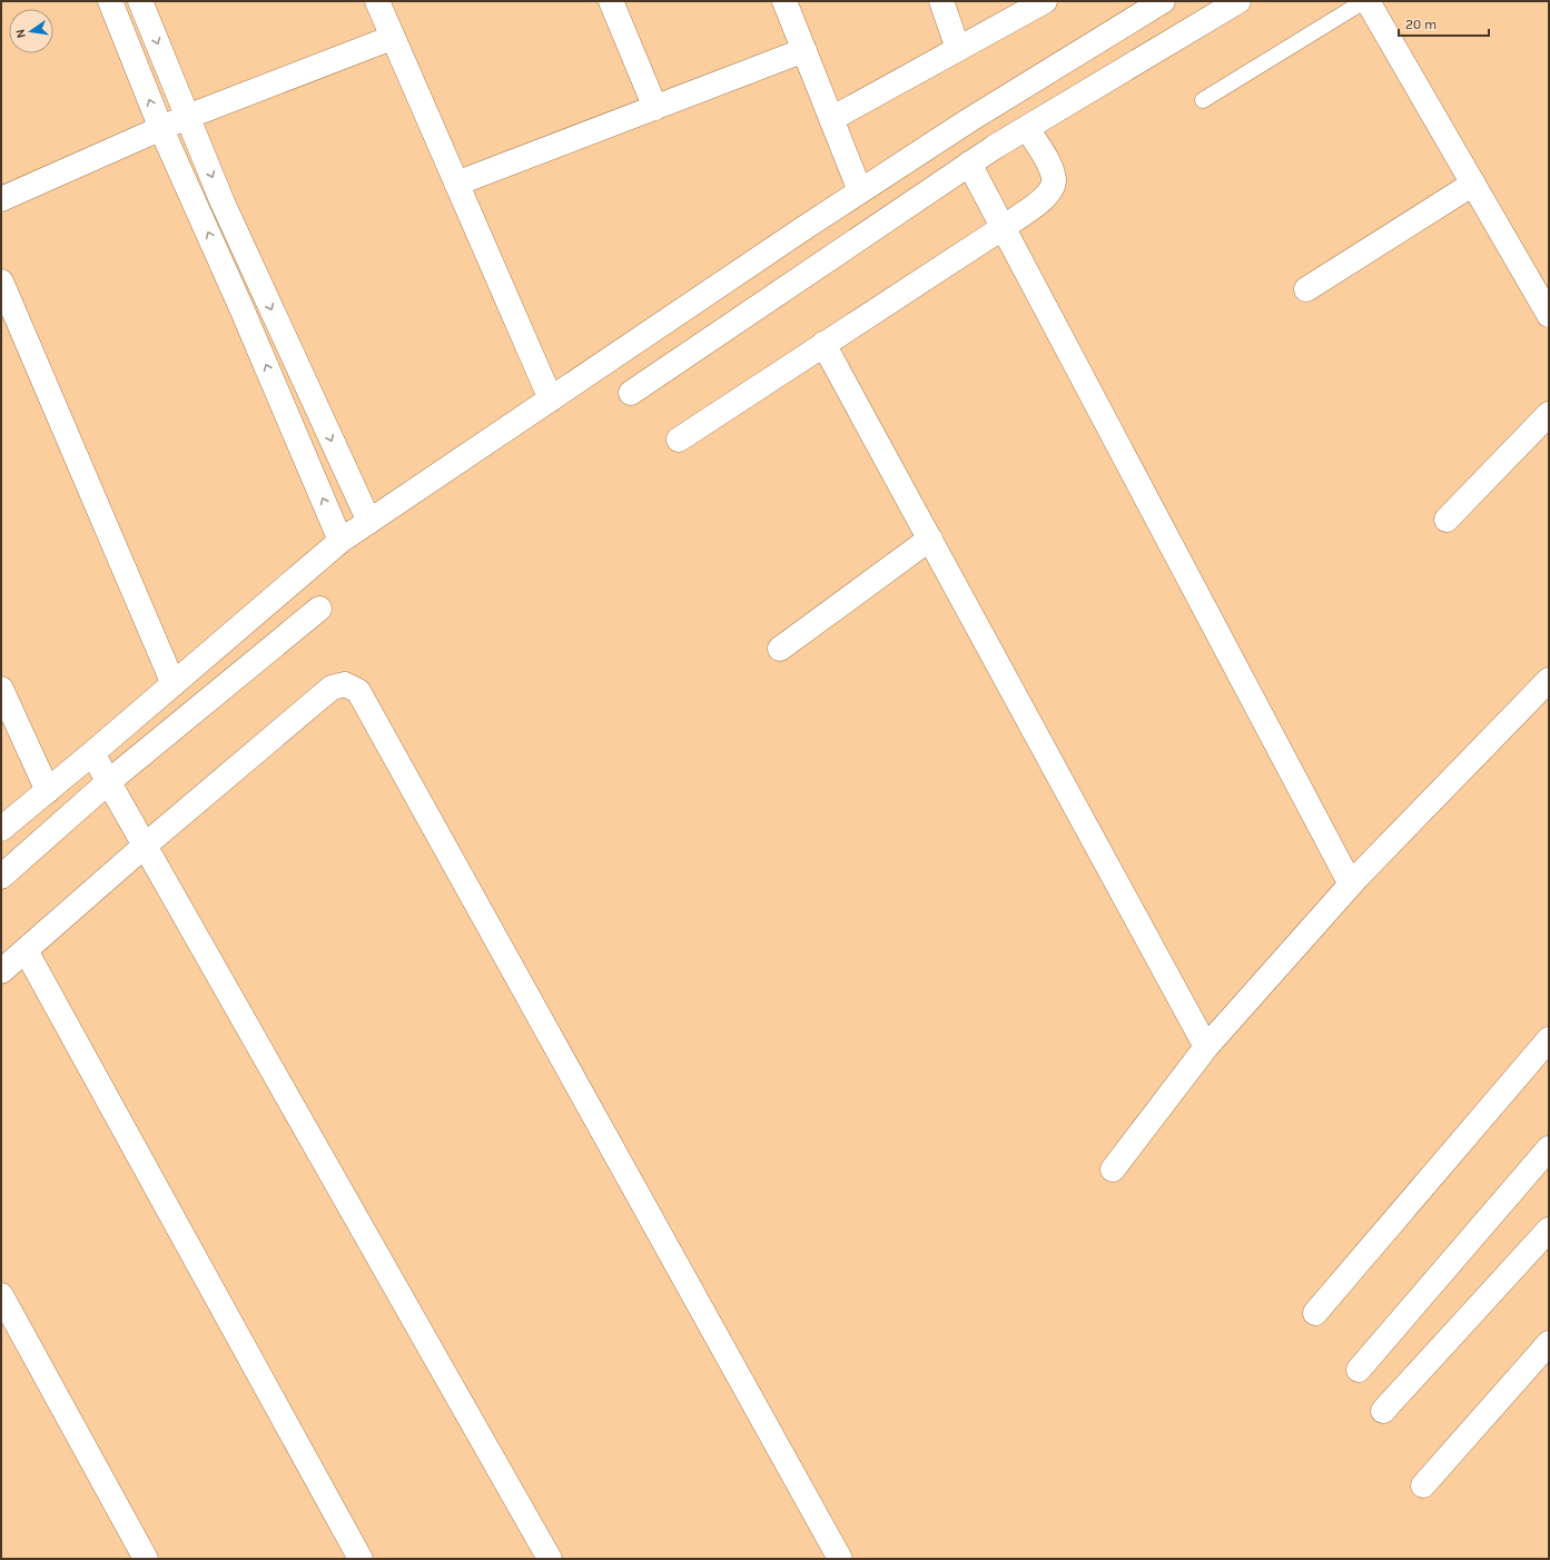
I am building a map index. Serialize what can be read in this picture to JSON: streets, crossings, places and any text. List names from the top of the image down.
{
  "scale_bar": "20 m",
  "north": "left"
}
